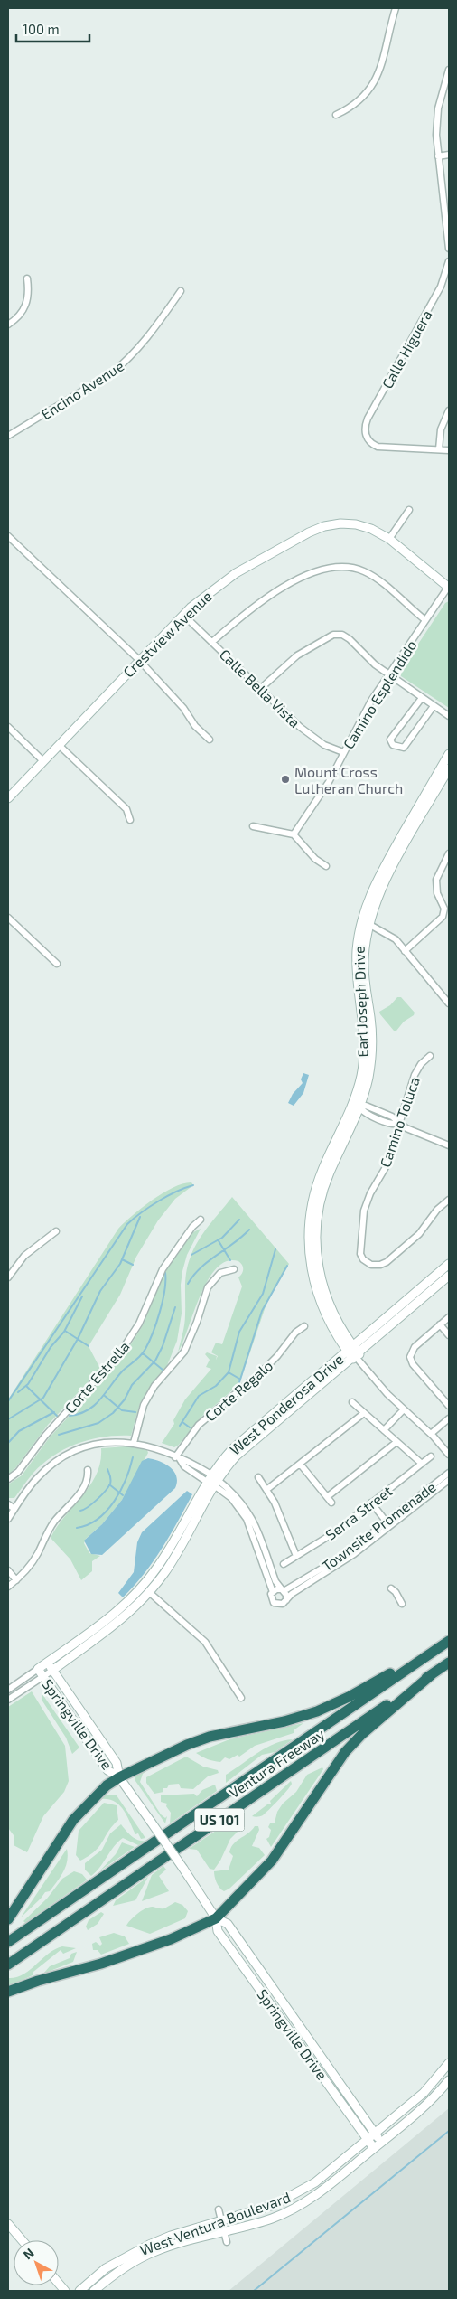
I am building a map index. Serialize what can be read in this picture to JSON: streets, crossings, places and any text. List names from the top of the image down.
{
  "streets": {
    "highway": ["Ventura Freeway", "US 101"],
    "main road": [
      "Crestview Avenue",
      "Earl Joseph Drive",
      "West Ponderosa Drive",
      "Springville Drive",
      "West Ventura Boulevard"
    ],
    "street": [
      "Calle Higuera",
      "Encino Avenue",
      "Calle Bella Vista",
      "Camino Esplendido",
      "Camino Toluca",
      "Corte Estrella",
      "Corte Regalo",
      "Serra Street",
      "Townsite Promenade"
    ]
  },
  "crossings": [
    ["Crestview Avenue", "Calle Bella Vista"],
    ["Crestview Avenue", "Camino Esplendido"],
    ["Calle Bella Vista", "Camino Esplendido"],
    ["Earl Joseph Drive", "West Ponderosa Drive"],
    ["West Ponderosa Drive", "Springville Drive"],
    ["Springville Drive", "West Ventura Boulevard"]
  ],
  "places": ["Mount Cross Lutheran Church"],
  "scale_bar": "100 m",
  "north": "top left"
}
